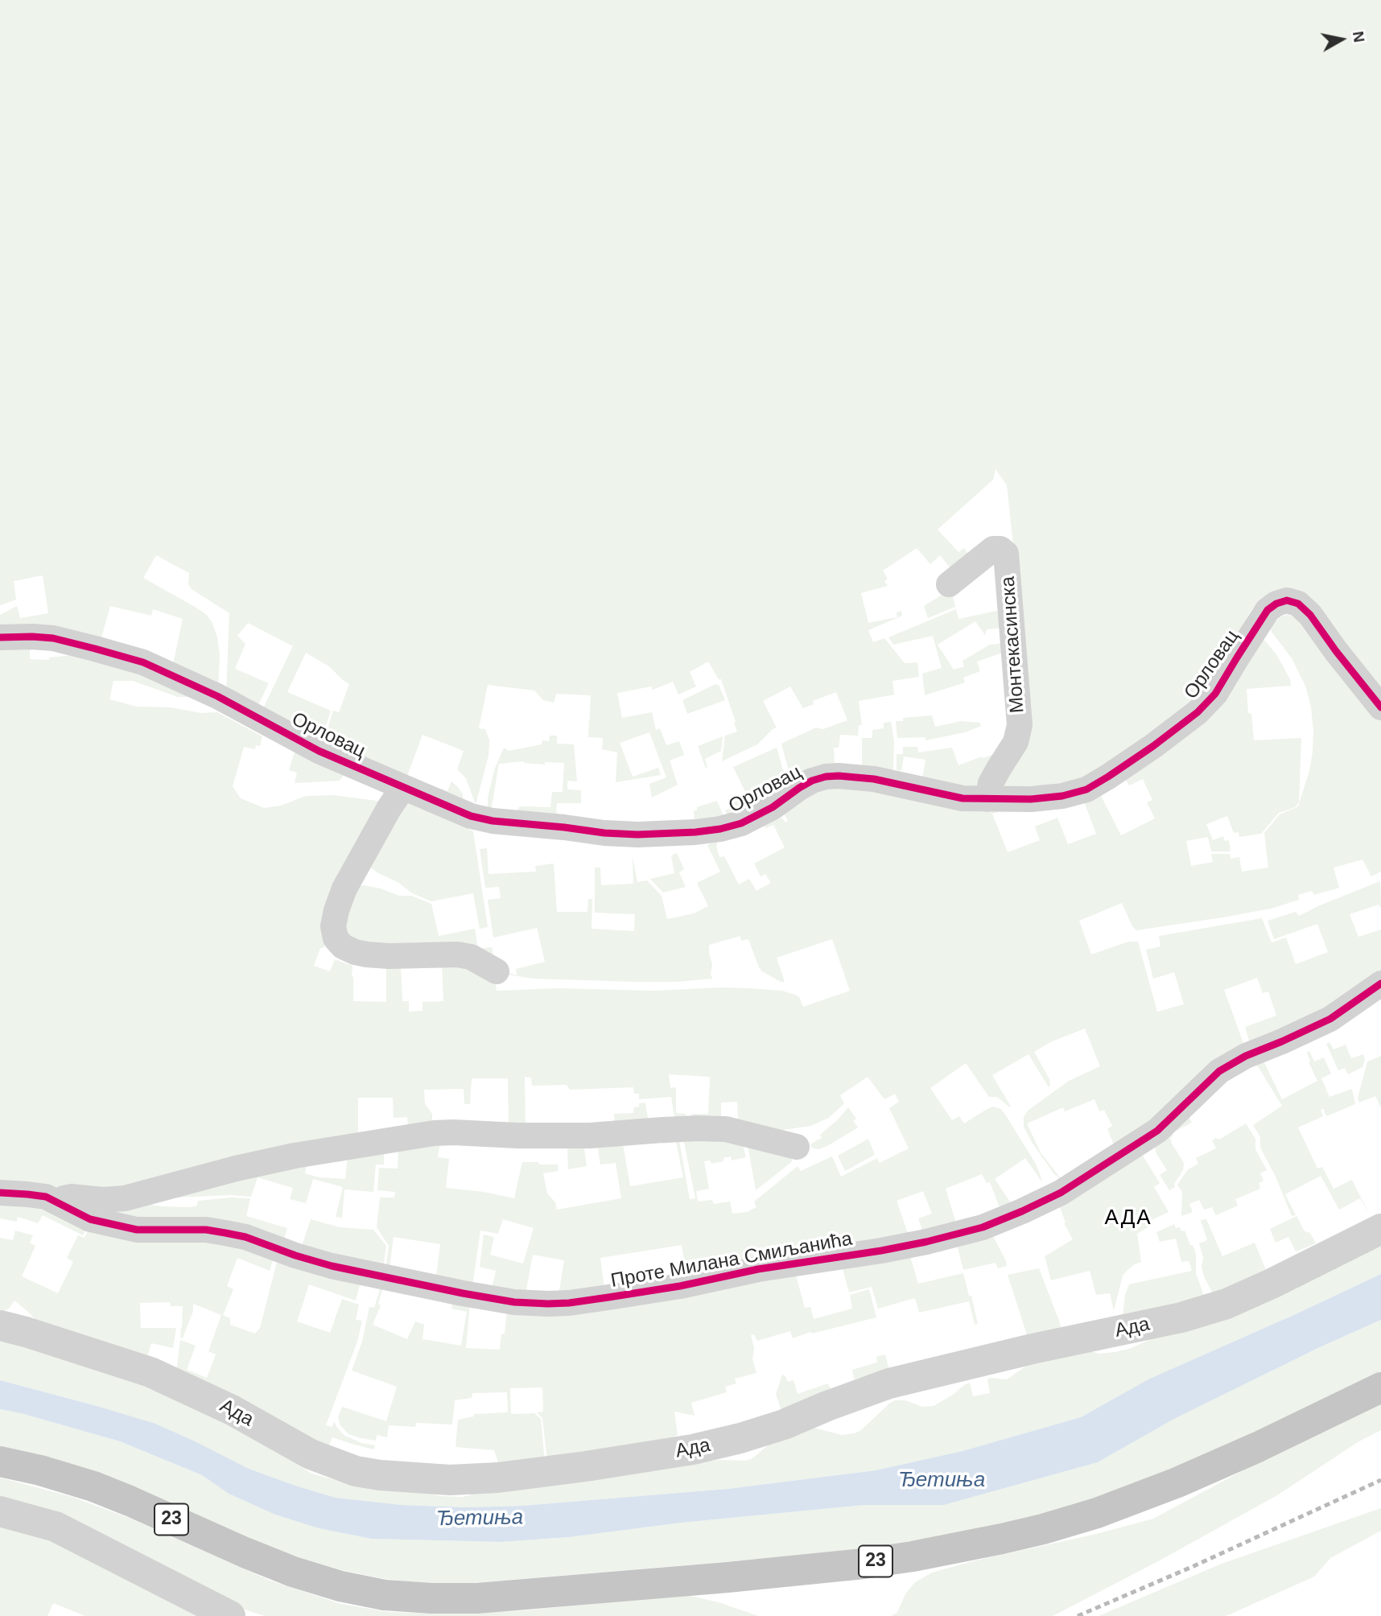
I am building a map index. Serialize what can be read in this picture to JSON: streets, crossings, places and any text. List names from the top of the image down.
{
  "streets": {
    "main road": ["23"],
    "street": [
      "Монтекасинска",
      "Орловац",
      "Проте Милана Смиљанића",
      "Ада"
    ]
  },
  "crossings": [
    ["Монтекасинска", "Орловац"]
  ],
  "districts": ["АДА"],
  "water": ["Ђетиња"],
  "north": "right"
}
